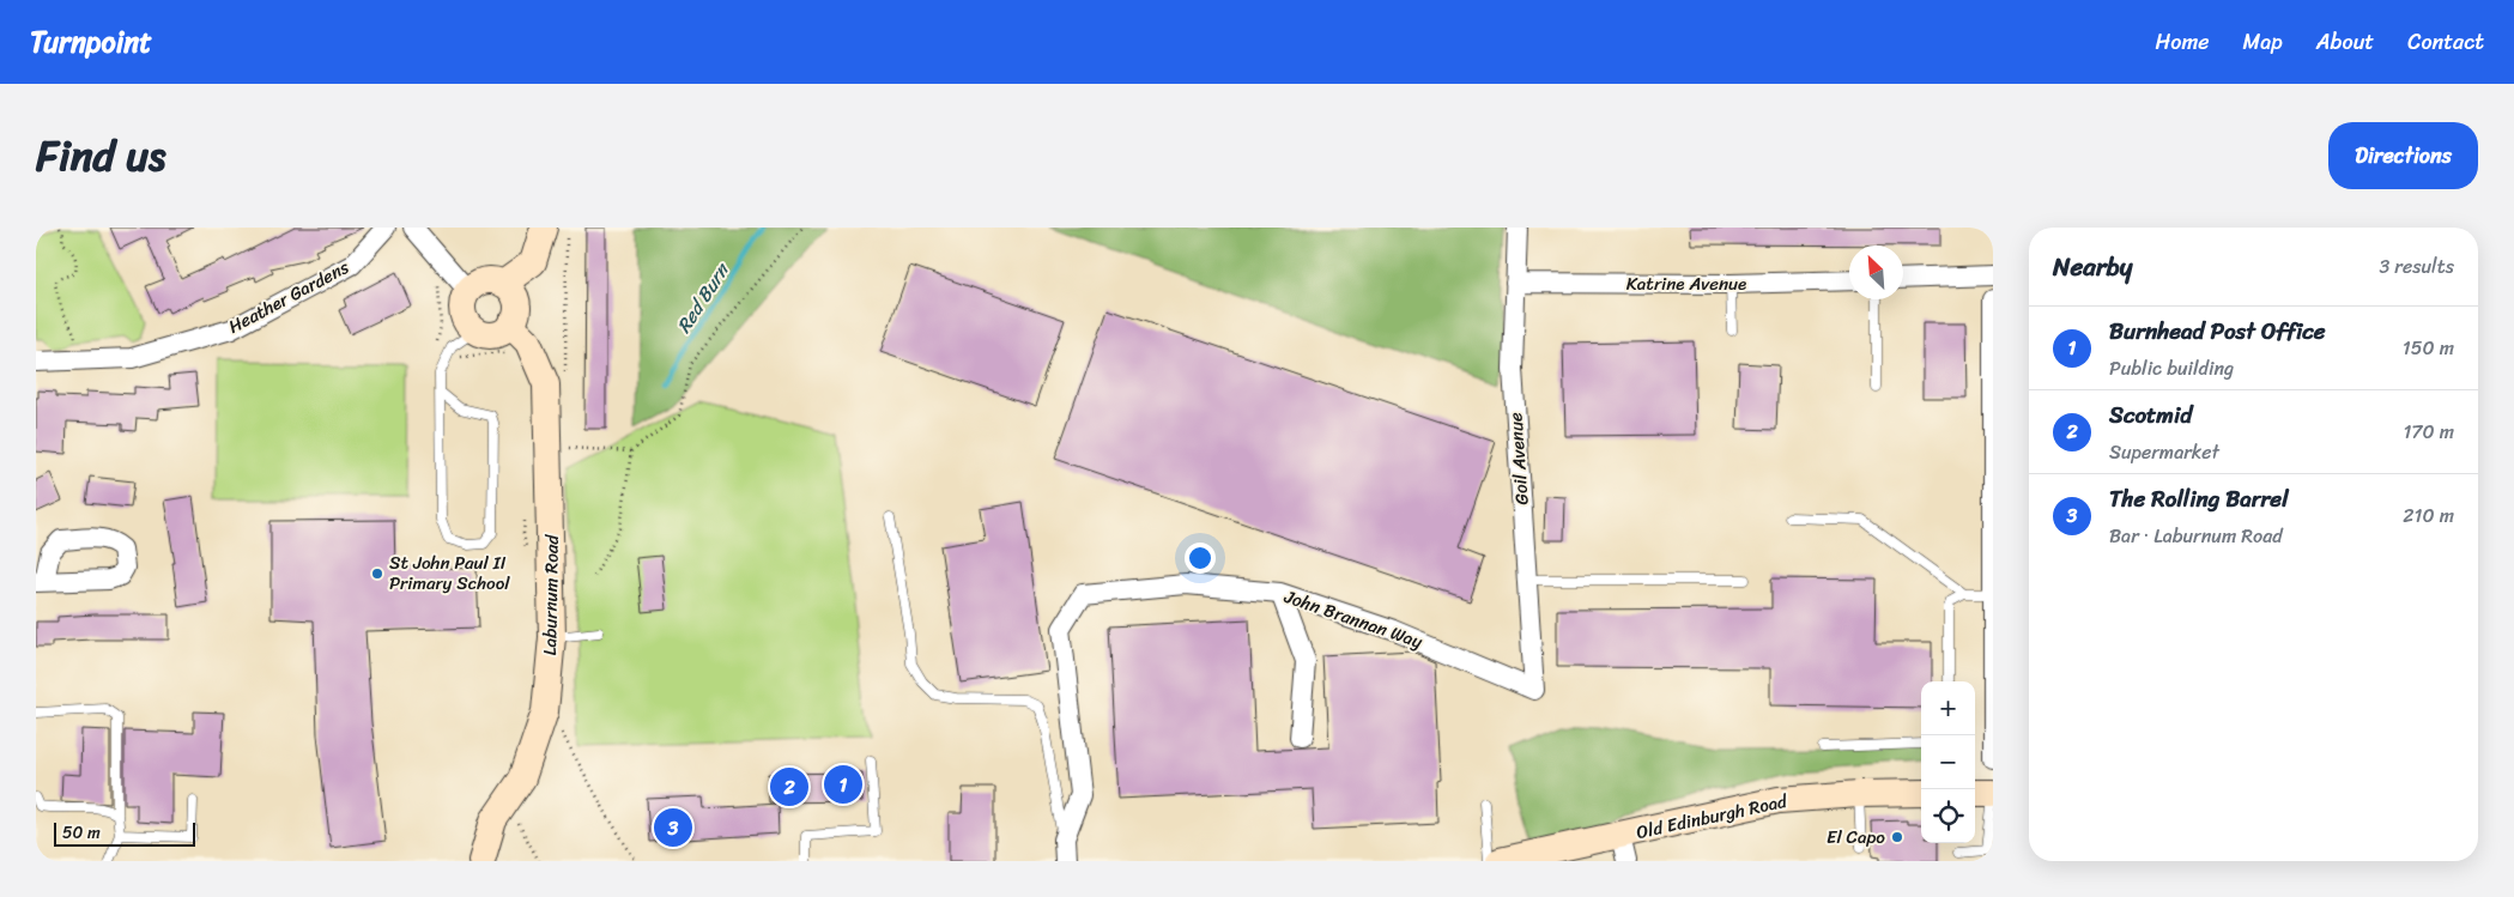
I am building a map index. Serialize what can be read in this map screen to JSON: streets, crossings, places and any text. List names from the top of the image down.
{
  "streets": {
    "street": [
      "Katrine Avenue",
      "Heather Gardens",
      "Goil Avenue",
      "Laburnum Road",
      "John Brannan Way",
      "Old Edinburgh Road"
    ]
  },
  "crossings": [
    ["Katrine Avenue", "Goil Avenue"],
    ["Goil Avenue", "John Brannan Way"]
  ],
  "water": ["Red Burn"],
  "places": ["St John Paul II Primary School", "El Capo"],
  "scale_bar": "50 m",
  "north": "top left",
  "page": {
    "header": "Turnpoint",
    "nav": [
      "Home",
      "Map",
      "About",
      "Contact"
    ],
    "title": "Find us",
    "buttons": "Directions",
    "heading": ["Nearby", "3 results"],
    "list": [
      {
        "mark": "1",
        "name": "Burnhead Post Office",
        "note": "Public building",
        "value": "150 m"
      },
      {
        "mark": "2",
        "name": "Scotmid",
        "note": "Supermarket",
        "value": "170 m"
      },
      {
        "mark": "3",
        "name": "The Rolling Barrel",
        "note": "Bar · Laburnum Road",
        "value": "210 m"
      }
    ],
    "map_buttons": ["+", "−"],
    "pins": ["1", "2", "3"],
    "scale": "50 m"
  }
}
